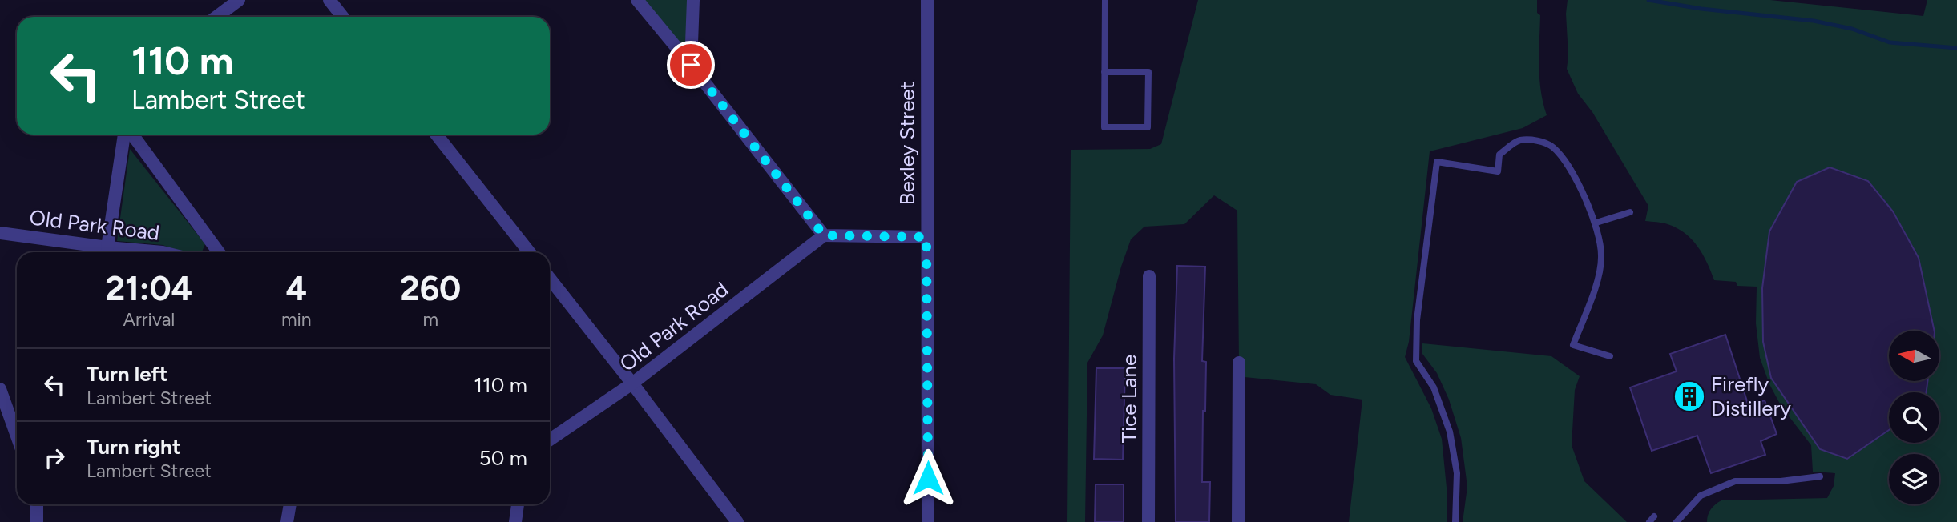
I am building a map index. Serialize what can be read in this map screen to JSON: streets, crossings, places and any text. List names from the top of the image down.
{
  "streets": {
    "street": ["Bexley Street", "Old Park Road", "Tice Lane"]
  },
  "places": {
    "building": ["Firefly Distillery"]
  },
  "north": "left",
  "page": {
    "turn": ["110 m", "Lambert Street"],
    "eta": [
      "21:04",
      "Arrival",
      "4",
      "min",
      "260",
      "m"
    ],
    "list": [
      {
        "name": "Turn left",
        "note": "Lambert Street",
        "value": "110 m"
      },
      {
        "name": "Turn right",
        "note": "Lambert Street",
        "value": "50 m"
      }
    ]
  }
}
